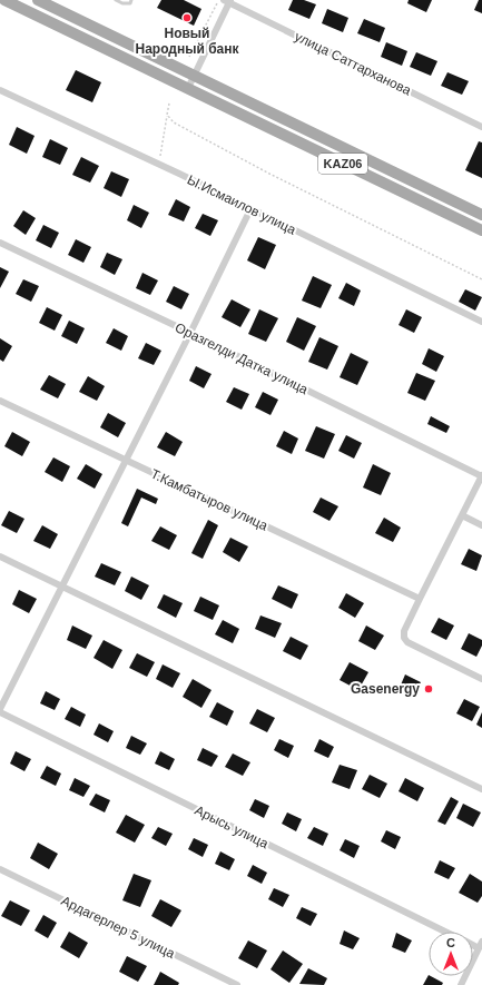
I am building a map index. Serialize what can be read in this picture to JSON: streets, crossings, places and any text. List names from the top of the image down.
{
  "streets": {
    "main road": ["KАZ06"],
    "street": [
      "улица Саттарханова",
      "Ы.Исмаилов улица",
      "Оразгелди Датка улица",
      "Т.Камбатыров улица",
      "Арысь улица",
      "Ардагерлер 5 улица"
    ]
  },
  "places": ["Новый Народный банк", "Gasenergy"],
  "north": "top"
}
